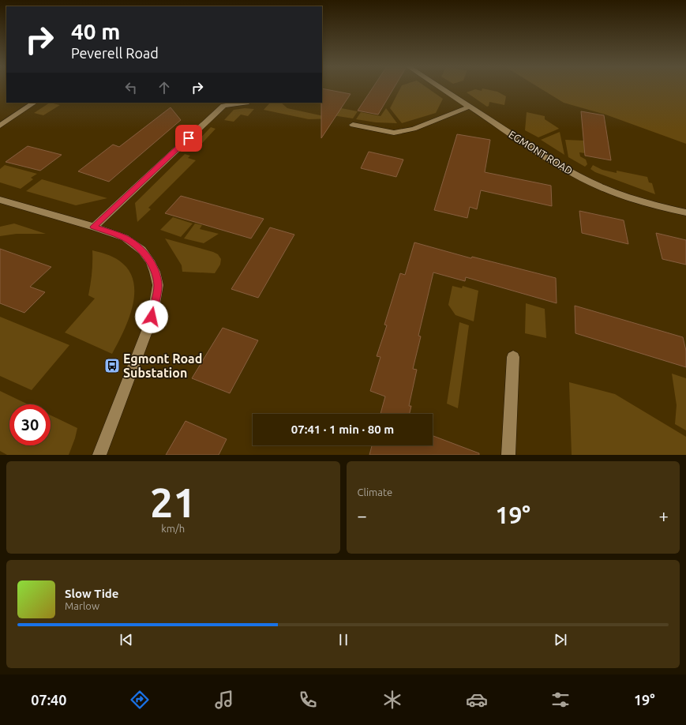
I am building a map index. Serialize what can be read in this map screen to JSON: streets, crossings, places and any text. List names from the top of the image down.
{
  "streets": {
    "street": ["EGMONT ROAD"]
  },
  "places": {
    "bus stop": ["Egmont Road Substation"]
  },
  "page": {
    "turn": ["40 m", "Peverell Road"],
    "limit": "30",
    "trip": "07:41 · 1 min · 80 m",
    "tile": [
      ["21", "km/h"],
      "Climate"
    ],
    "heat": ["−", "19°", "+"],
    "song": ["Slow Tide", "Marlow"],
    "tabs": ["07:40", "19°"]
  }
}
